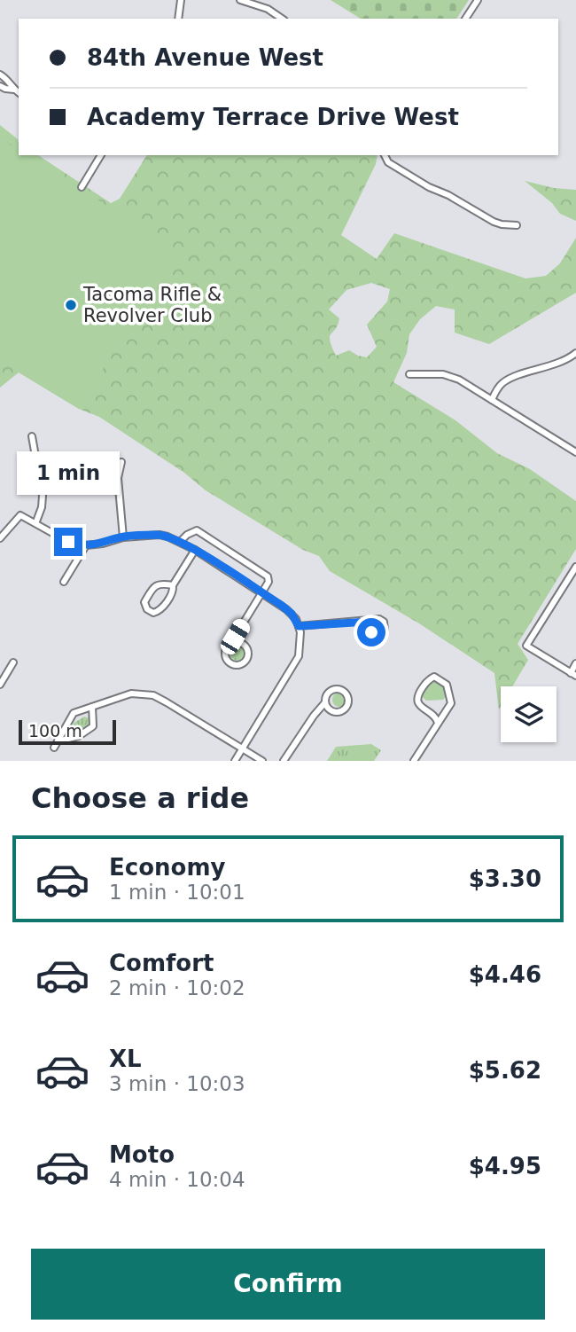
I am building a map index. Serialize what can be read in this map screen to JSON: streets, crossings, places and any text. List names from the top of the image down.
{
  "places": ["Tacoma Rifle & Revolver Club"],
  "scale_bar": "100 m",
  "page": {
    "banner": ["84th Avenue West", "Academy Terrace Drive West"],
    "bubble": "1 min",
    "scale": "100 m",
    "heading": "Choose a ride",
    "list": [
      {
        "name": "Economy",
        "note": "1 min · 10:01",
        "value": "$3.30"
      },
      {
        "name": "Comfort",
        "note": "2 min · 10:02",
        "value": "$4.46"
      },
      {
        "name": "XL",
        "note": "3 min · 10:03",
        "value": "$5.62"
      },
      {
        "name": "Moto",
        "note": "4 min · 10:04",
        "value": "$4.95"
      }
    ],
    "buttons": "Confirm"
  }
}
